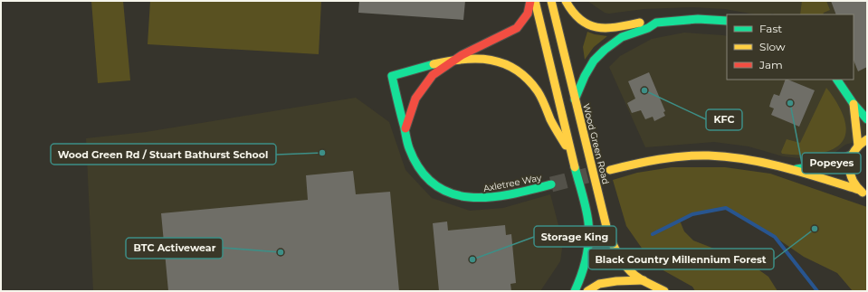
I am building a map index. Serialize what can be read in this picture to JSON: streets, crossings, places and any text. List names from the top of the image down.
{
  "streets": {
    "main road": ["Wood Green Road", "Axletree Way"]
  },
  "places": [
    "KFC",
    "Popeyes",
    "Wood Green Rd / Stuart Bathurst School",
    "Black Country Millennium Forest",
    "BTC Activewear",
    "Storage King"
  ],
  "legend": ["Fast", "Slow", "Jam"]
}
